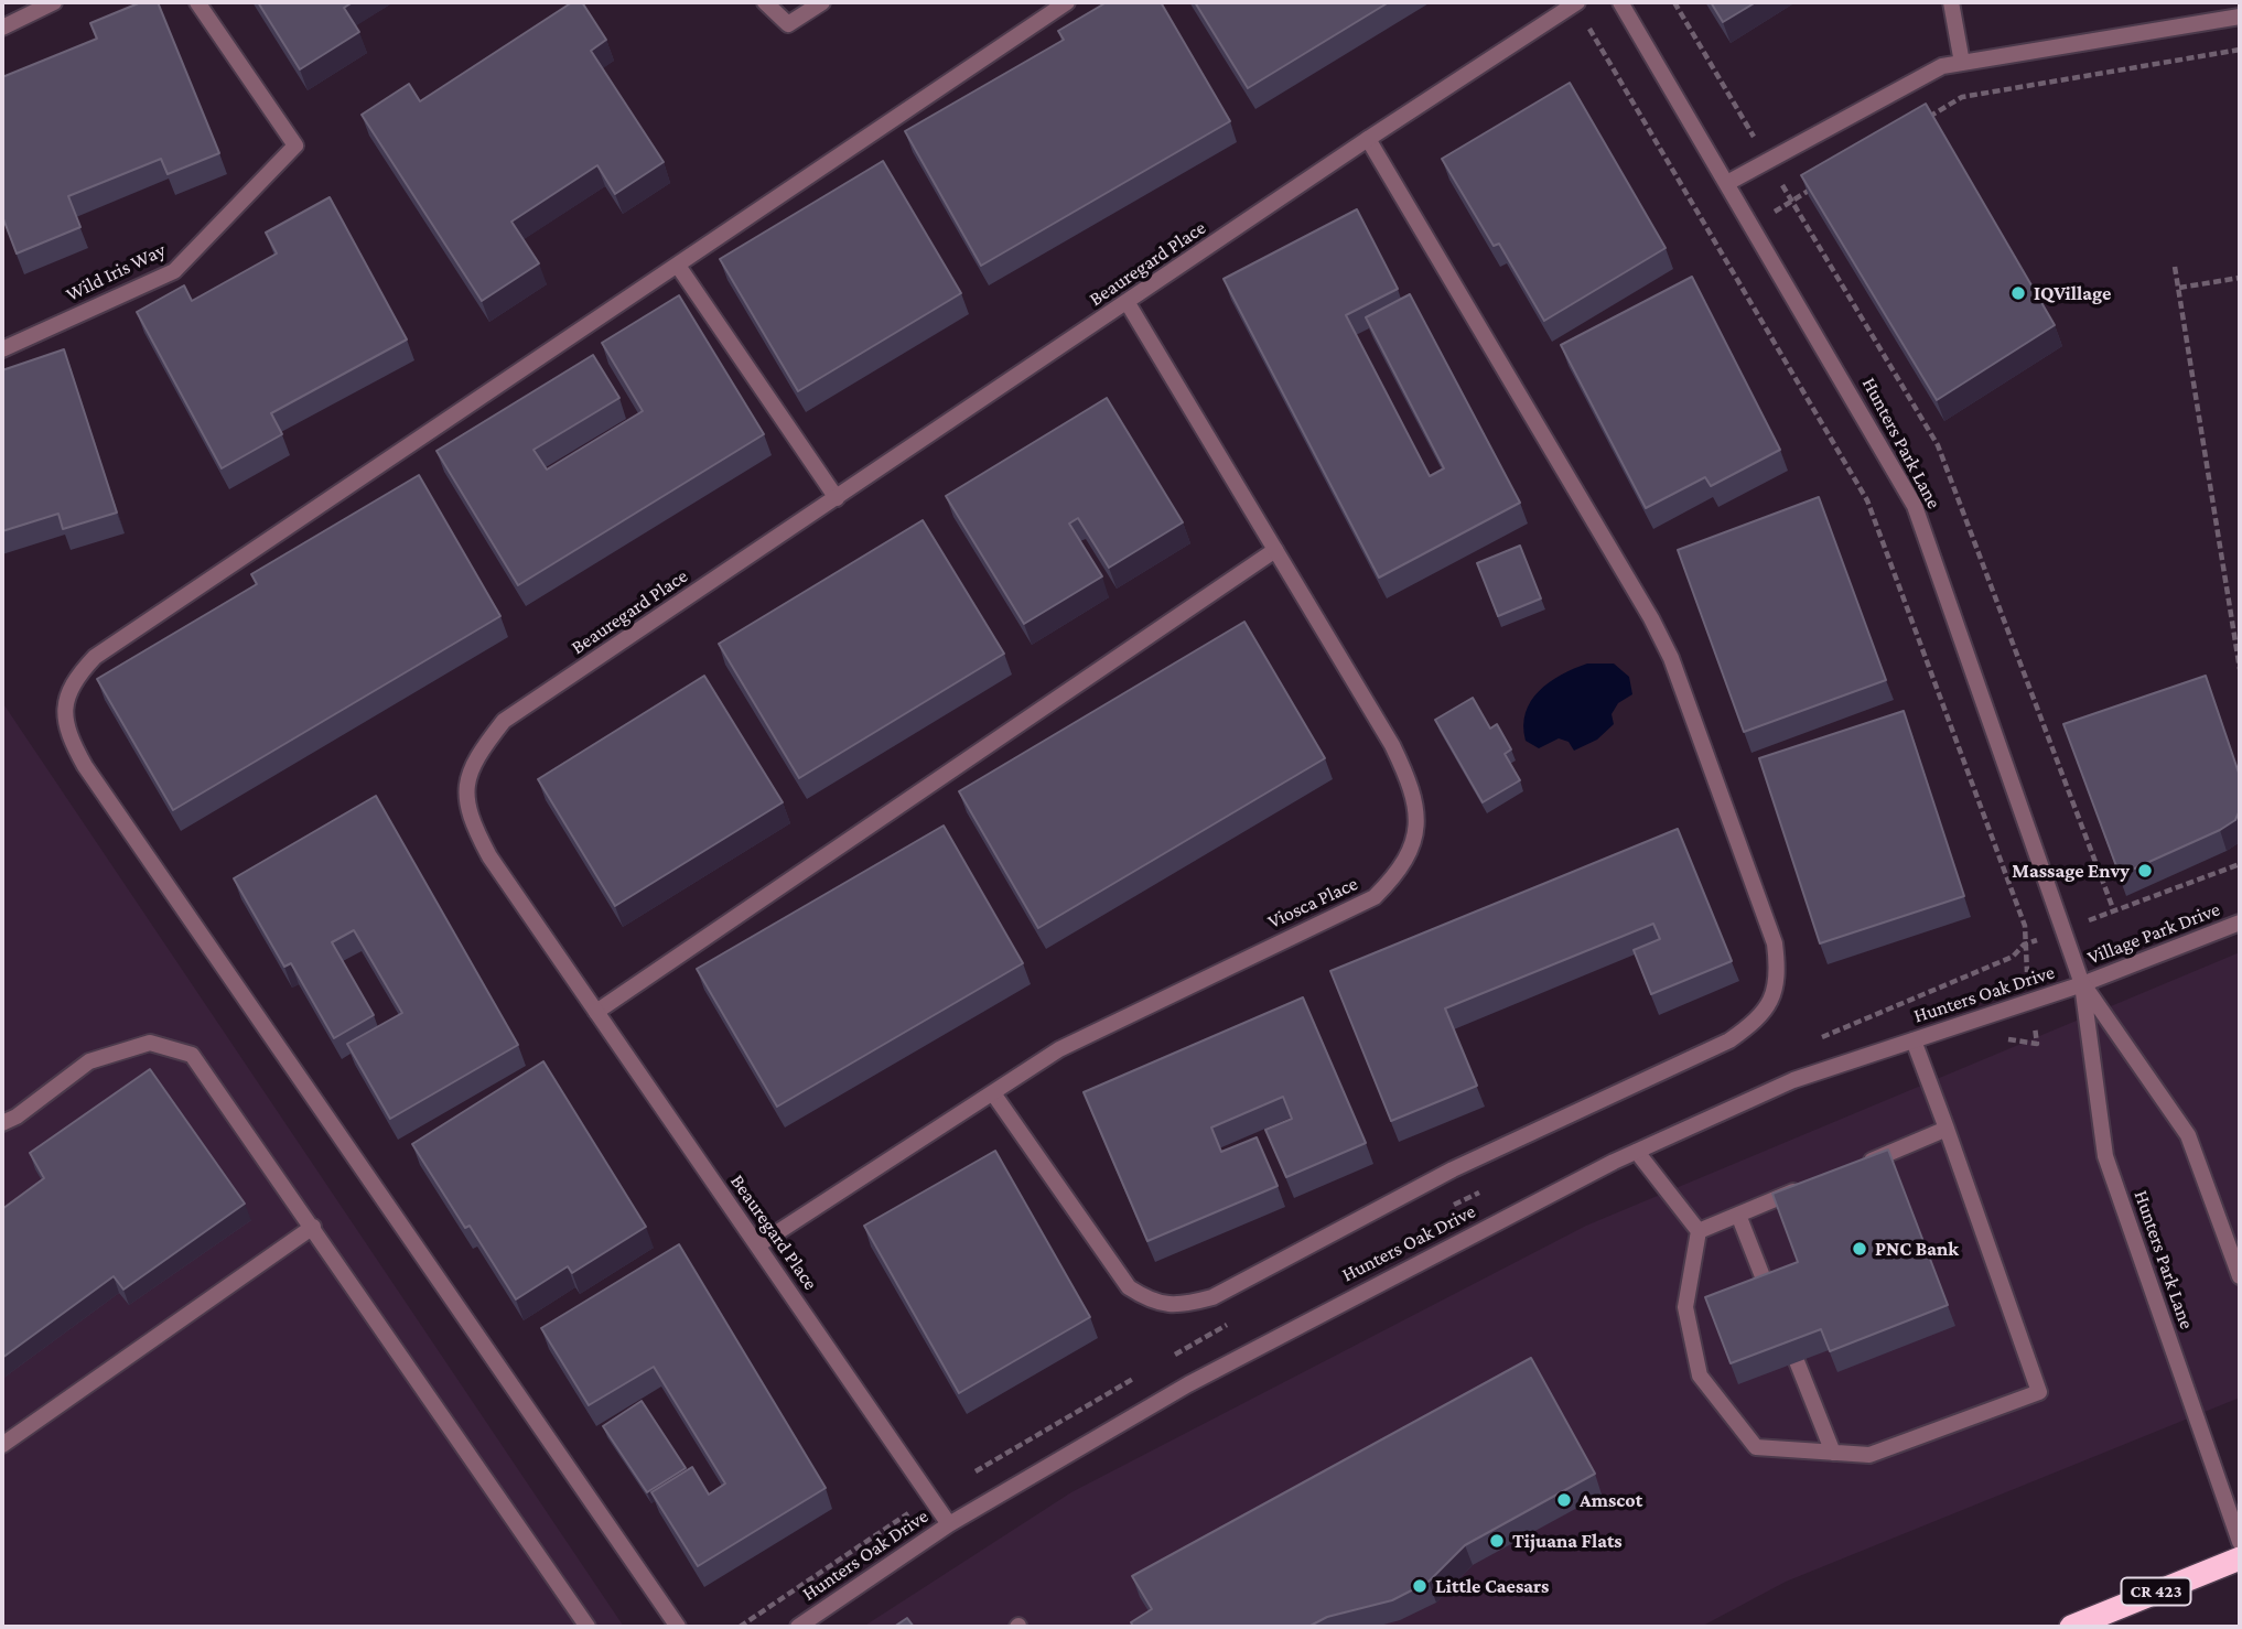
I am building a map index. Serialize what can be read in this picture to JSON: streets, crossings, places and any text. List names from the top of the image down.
{
  "streets": {
    "highway": ["CR 423"],
    "street": [
      "Beauregard Place",
      "Wild Iris Way",
      "Hunters Park Lane",
      "Viosca Place",
      "Village Park Drive",
      "Hunters Oak Drive"
    ]
  },
  "crossings": [
    ["Beauregard Place", "Viosca Place"],
    ["Beauregard Place", "Hunters Oak Drive"],
    ["Hunters Park Lane", "Village Park Drive"],
    ["Hunters Park Lane", "Hunters Oak Drive"],
    ["Village Park Drive", "Hunters Oak Drive"]
  ],
  "places": [
    "IQVillage",
    "Massage Envy",
    "PNC Bank",
    "Amscot",
    "Tijuana Flats",
    "Little Caesars"
  ]
}
